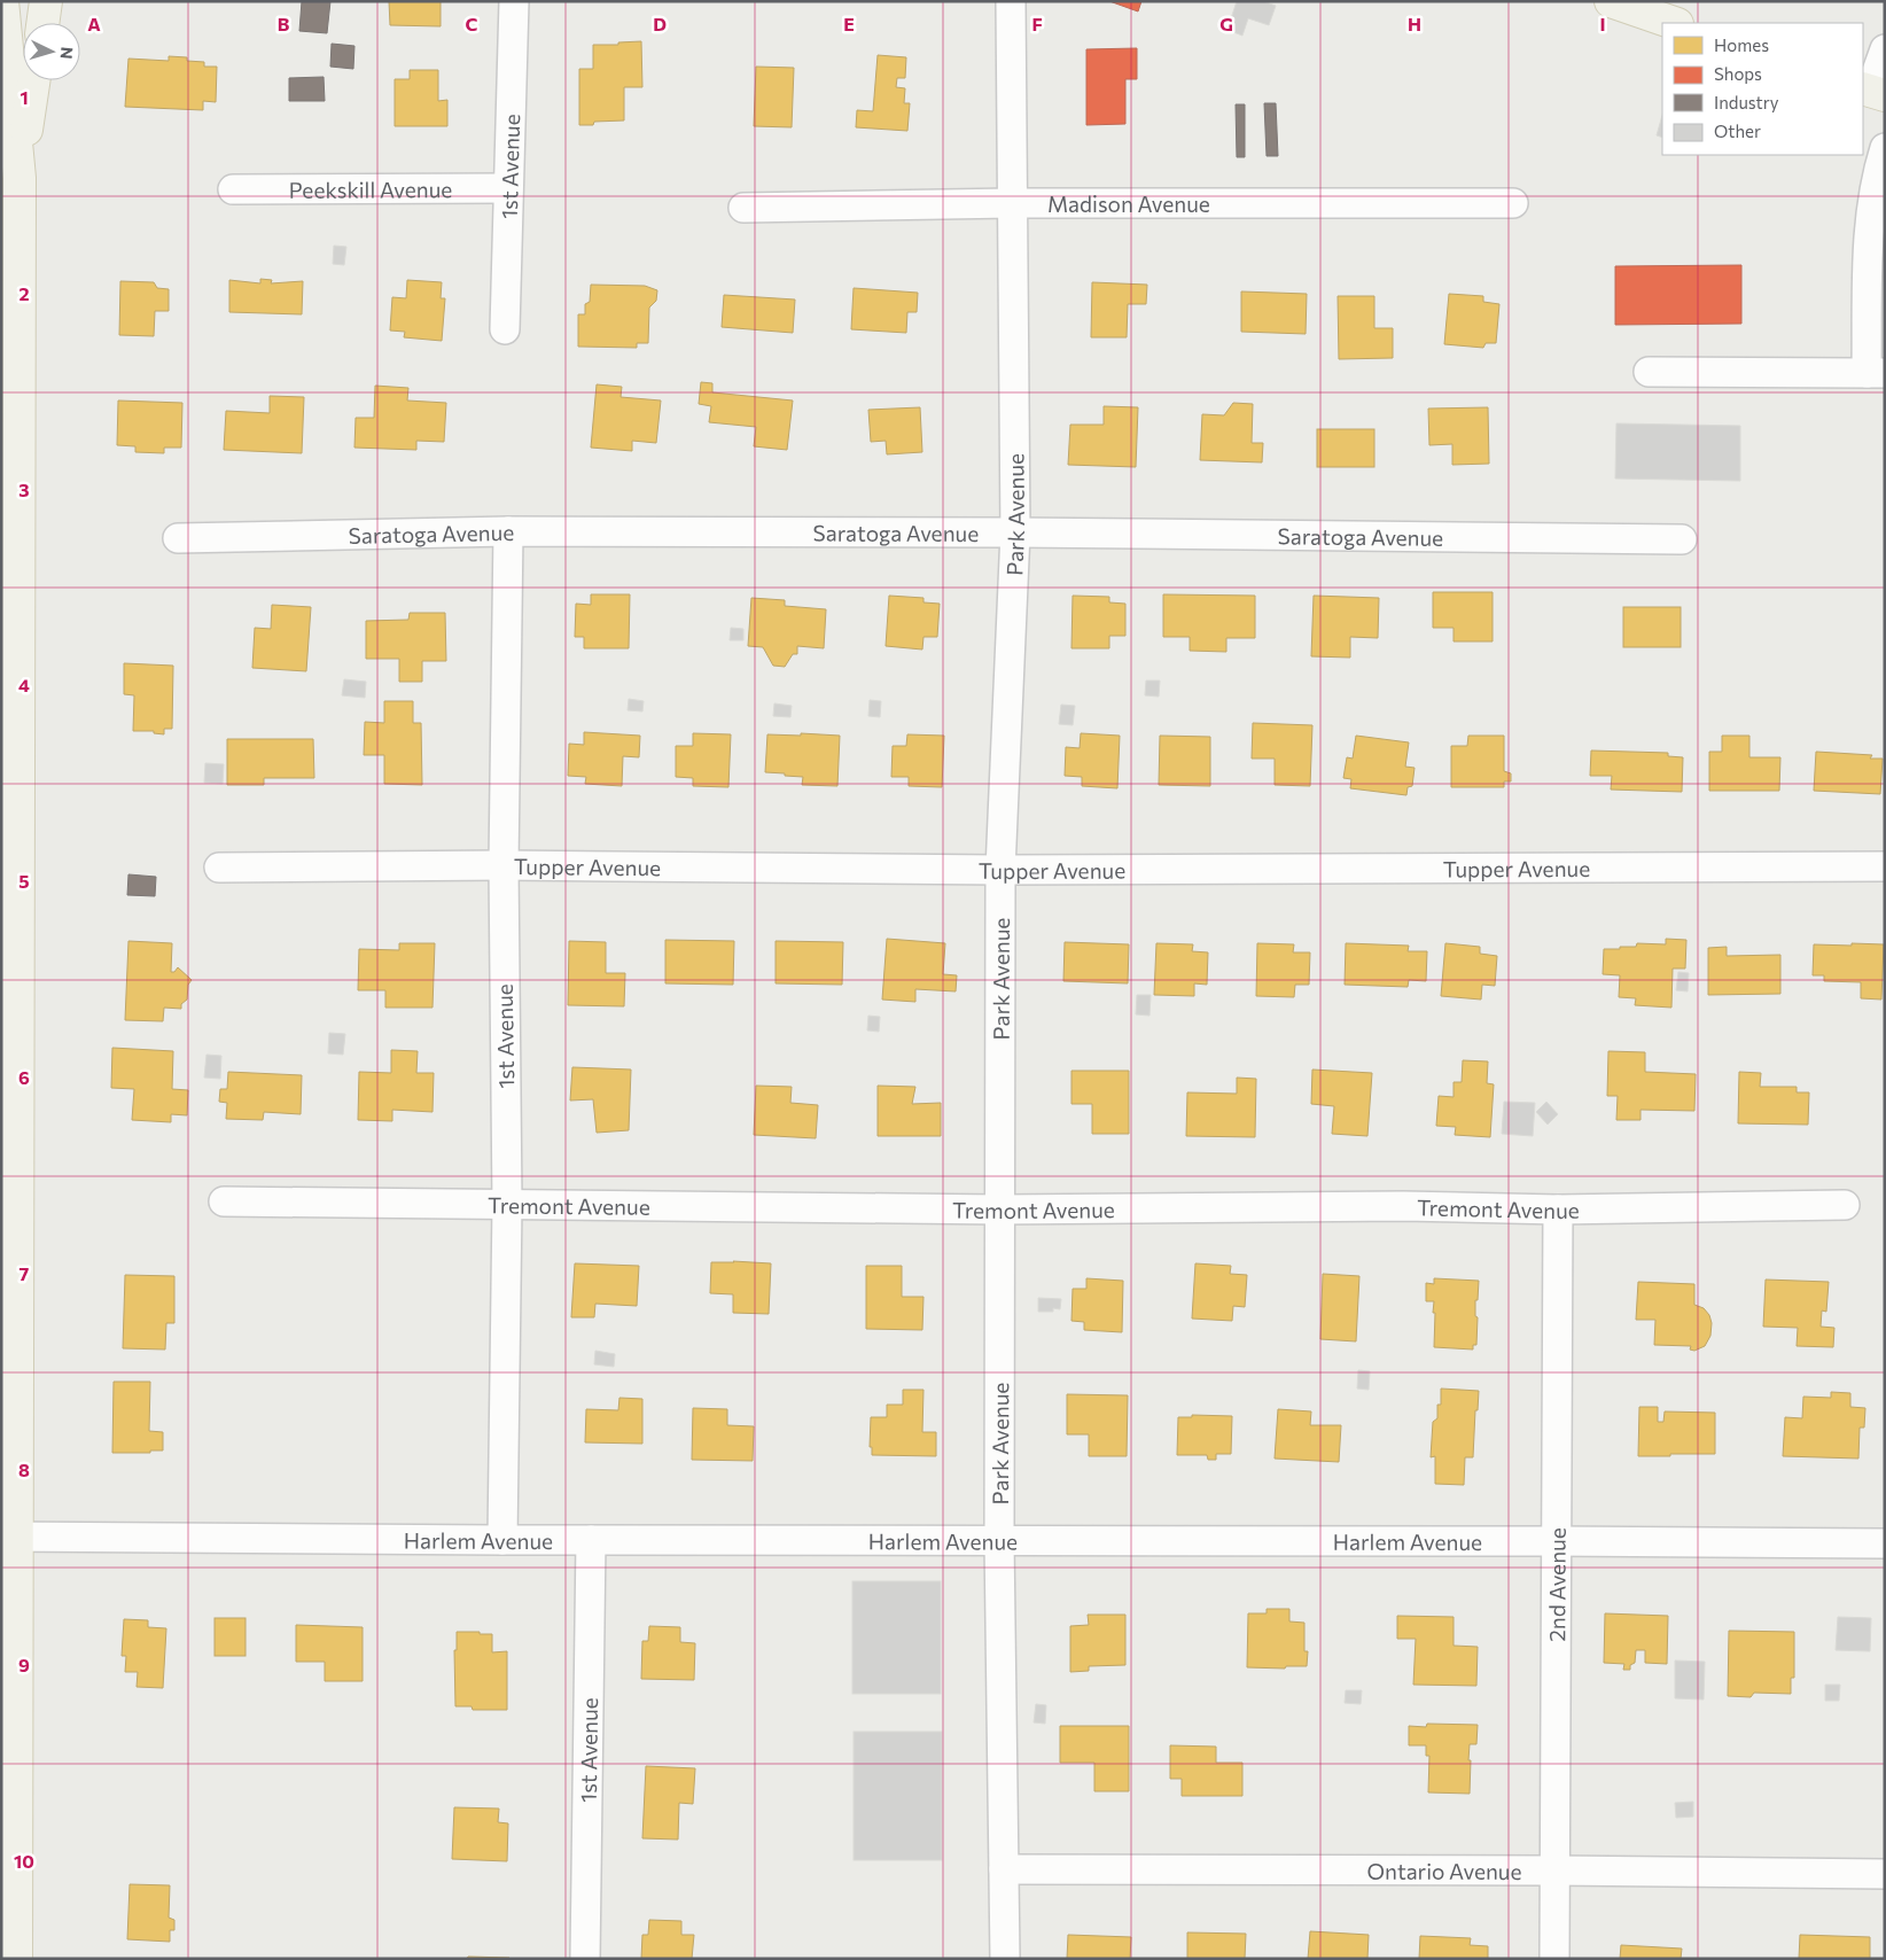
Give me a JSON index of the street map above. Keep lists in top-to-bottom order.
{
  "streets": {
    "street": [
      "1st Avenue",
      "Peekskill Avenue",
      "Madison Avenue",
      "Park Avenue",
      "Saratoga Avenue",
      "Tupper Avenue",
      "Tremont Avenue",
      "Harlem Avenue",
      "2nd Avenue",
      "Ontario Avenue"
    ]
  },
  "crossings": [
    ["1st Avenue", "Peekskill Avenue"],
    ["1st Avenue", "Saratoga Avenue"],
    ["1st Avenue", "Tupper Avenue"],
    ["1st Avenue", "Tremont Avenue"],
    ["1st Avenue", "Harlem Avenue"],
    ["Madison Avenue", "Park Avenue"],
    ["Park Avenue", "Saratoga Avenue"],
    ["Park Avenue", "Tupper Avenue"],
    ["Park Avenue", "Tremont Avenue"],
    ["Park Avenue", "Harlem Avenue"],
    ["Park Avenue", "Ontario Avenue"],
    ["Tremont Avenue", "2nd Avenue"],
    ["Harlem Avenue", "2nd Avenue"],
    ["2nd Avenue", "Ontario Avenue"]
  ],
  "legend": [
    "Homes",
    "Shops",
    "Industry",
    "Other"
  ],
  "north": "right",
  "grid": {
    "columns": [
      "A",
      "B",
      "C",
      "D",
      "E",
      "F",
      "G",
      "H",
      "I"
    ],
    "rows": [
      "1",
      "2",
      "3",
      "4",
      "5",
      "6",
      "7",
      "8",
      "9",
      "10"
    ]
  }
}
